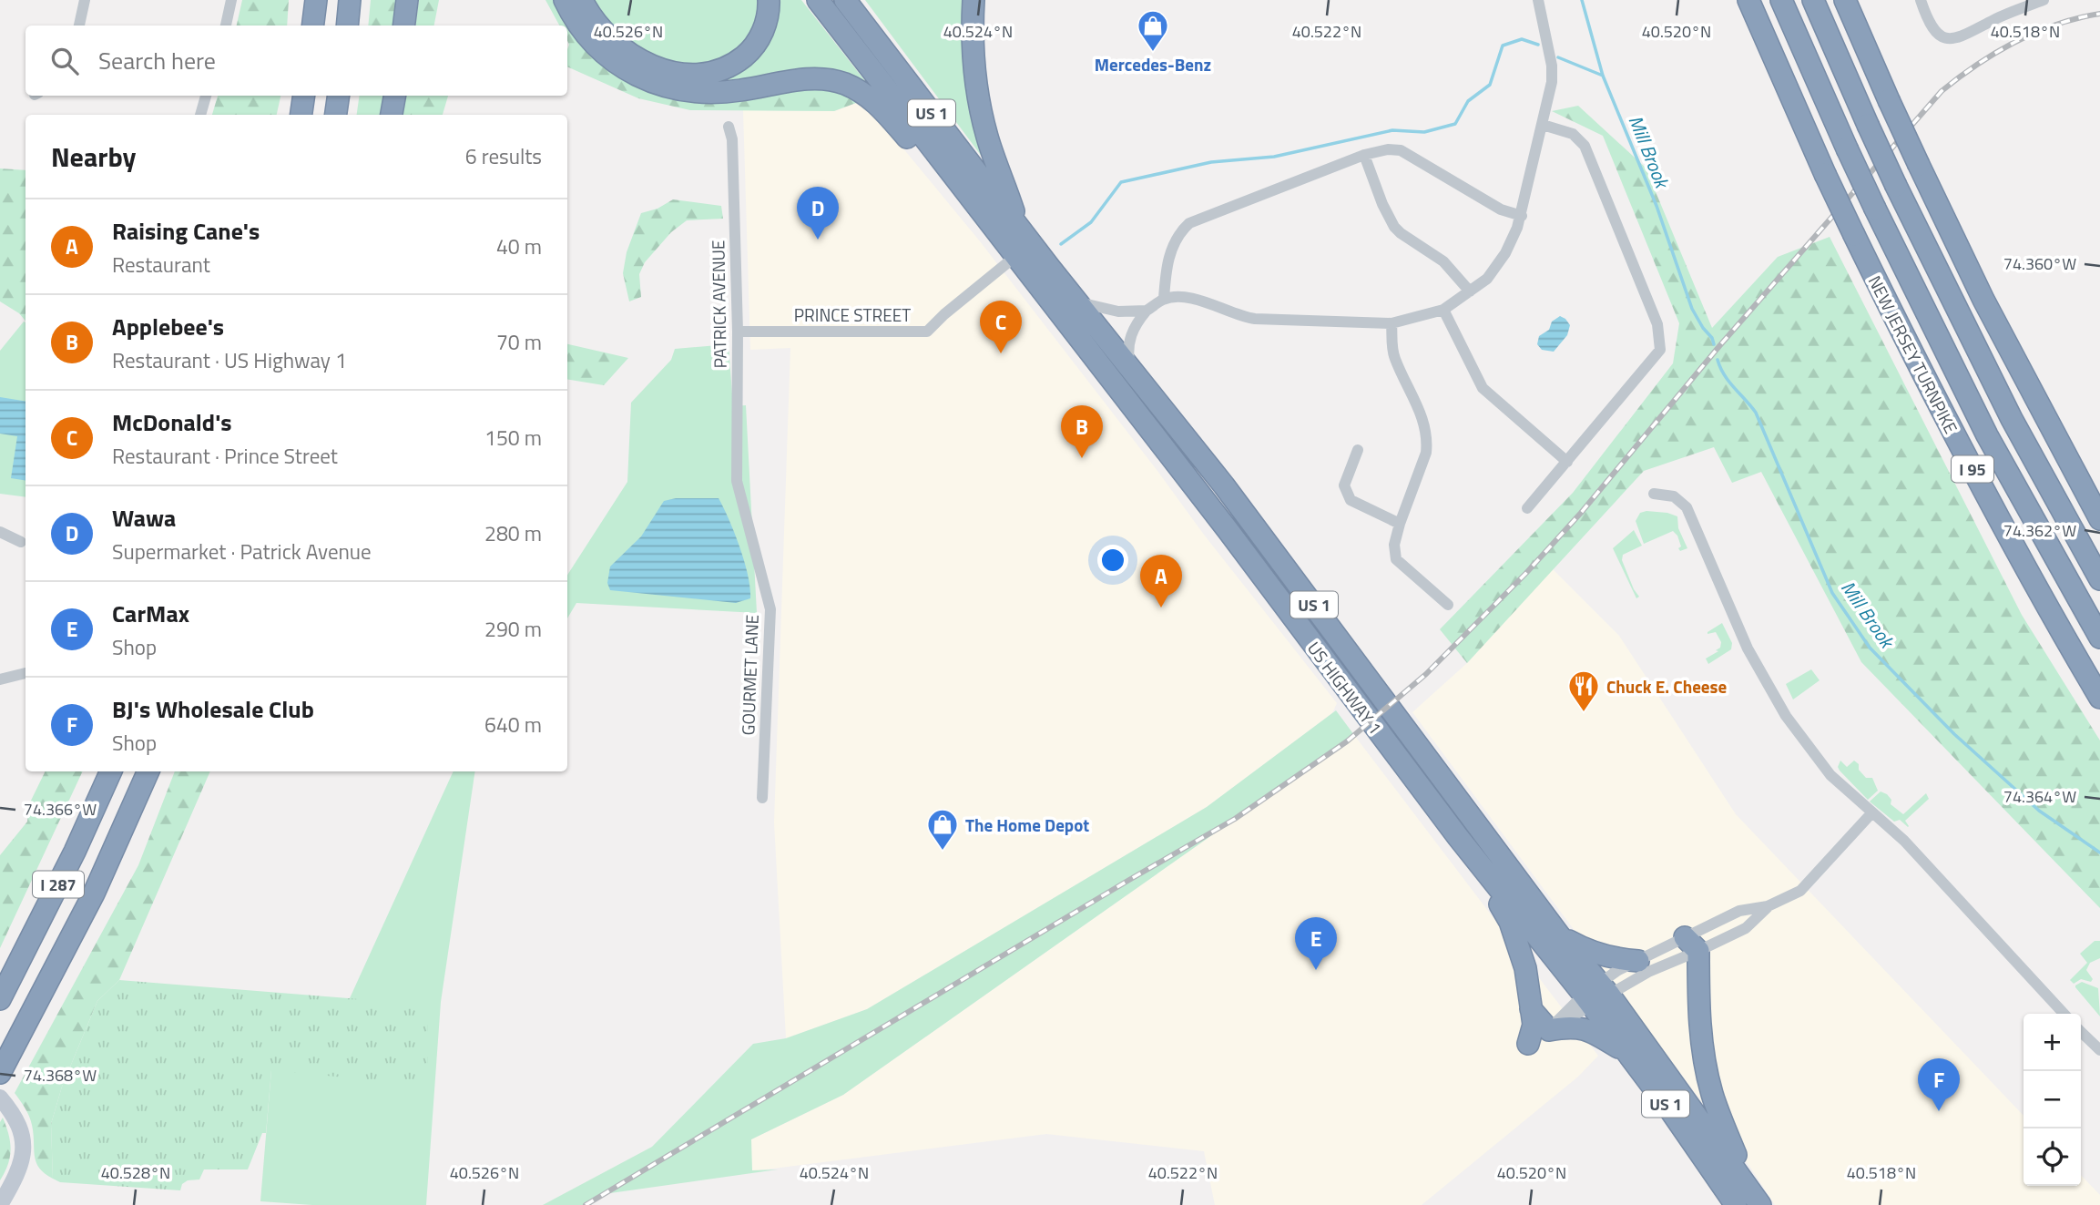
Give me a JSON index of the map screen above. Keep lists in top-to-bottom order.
{
  "streets": {
    "highway": [
      "US 1",
      "NEW JERSEY TURNPIKE",
      "I 95",
      "US HIGHWAY 1",
      "I 287"
    ],
    "street": ["PATRICK AVENUE", "PRINCE STREET", "GOURMET LANE"]
  },
  "crossings": [
    ["US 1", "PRINCE STREET"],
    ["US 1", "US HIGHWAY 1"],
    ["PATRICK AVENUE", "PRINCE STREET"],
    ["PATRICK AVENUE", "GOURMET LANE"],
    ["PRINCE STREET", "US HIGHWAY 1"]
  ],
  "water": ["Mill Brook"],
  "places": {
    "shop": ["Mercedes-Benz", "The Home Depot"],
    "restaurant": ["Chuck E. Cheese"]
  },
  "page": {
    "search": "Search here",
    "heading": ["Nearby", "6 results"],
    "pins": [
      "D",
      "C",
      "B",
      "A",
      "E",
      "F"
    ],
    "list": [
      {
        "mark": "A",
        "name": "Raising Cane's",
        "note": "Restaurant",
        "value": "40 m"
      },
      {
        "mark": "B",
        "name": "Applebee's",
        "note": "Restaurant · US Highway 1",
        "value": "70 m"
      },
      {
        "mark": "C",
        "name": "McDonald's",
        "note": "Restaurant · Prince Street",
        "value": "150 m"
      },
      {
        "mark": "D",
        "name": "Wawa",
        "note": "Supermarket · Patrick Avenue",
        "value": "280 m"
      },
      {
        "mark": "E",
        "name": "CarMax",
        "note": "Shop",
        "value": "290 m"
      },
      {
        "mark": "F",
        "name": "BJ's Wholesale Club",
        "note": "Shop",
        "value": "640 m"
      }
    ],
    "map_buttons": ["+", "−"]
  },
  "coordinates": [
    "40.526°N",
    "40.524°N",
    "40.522°N",
    "40.520°N",
    "40.518°N",
    "74.360°W",
    "74.362°W",
    "74.364°W",
    "74.366°W",
    "74.368°W",
    "40.528°N"
  ]
}
